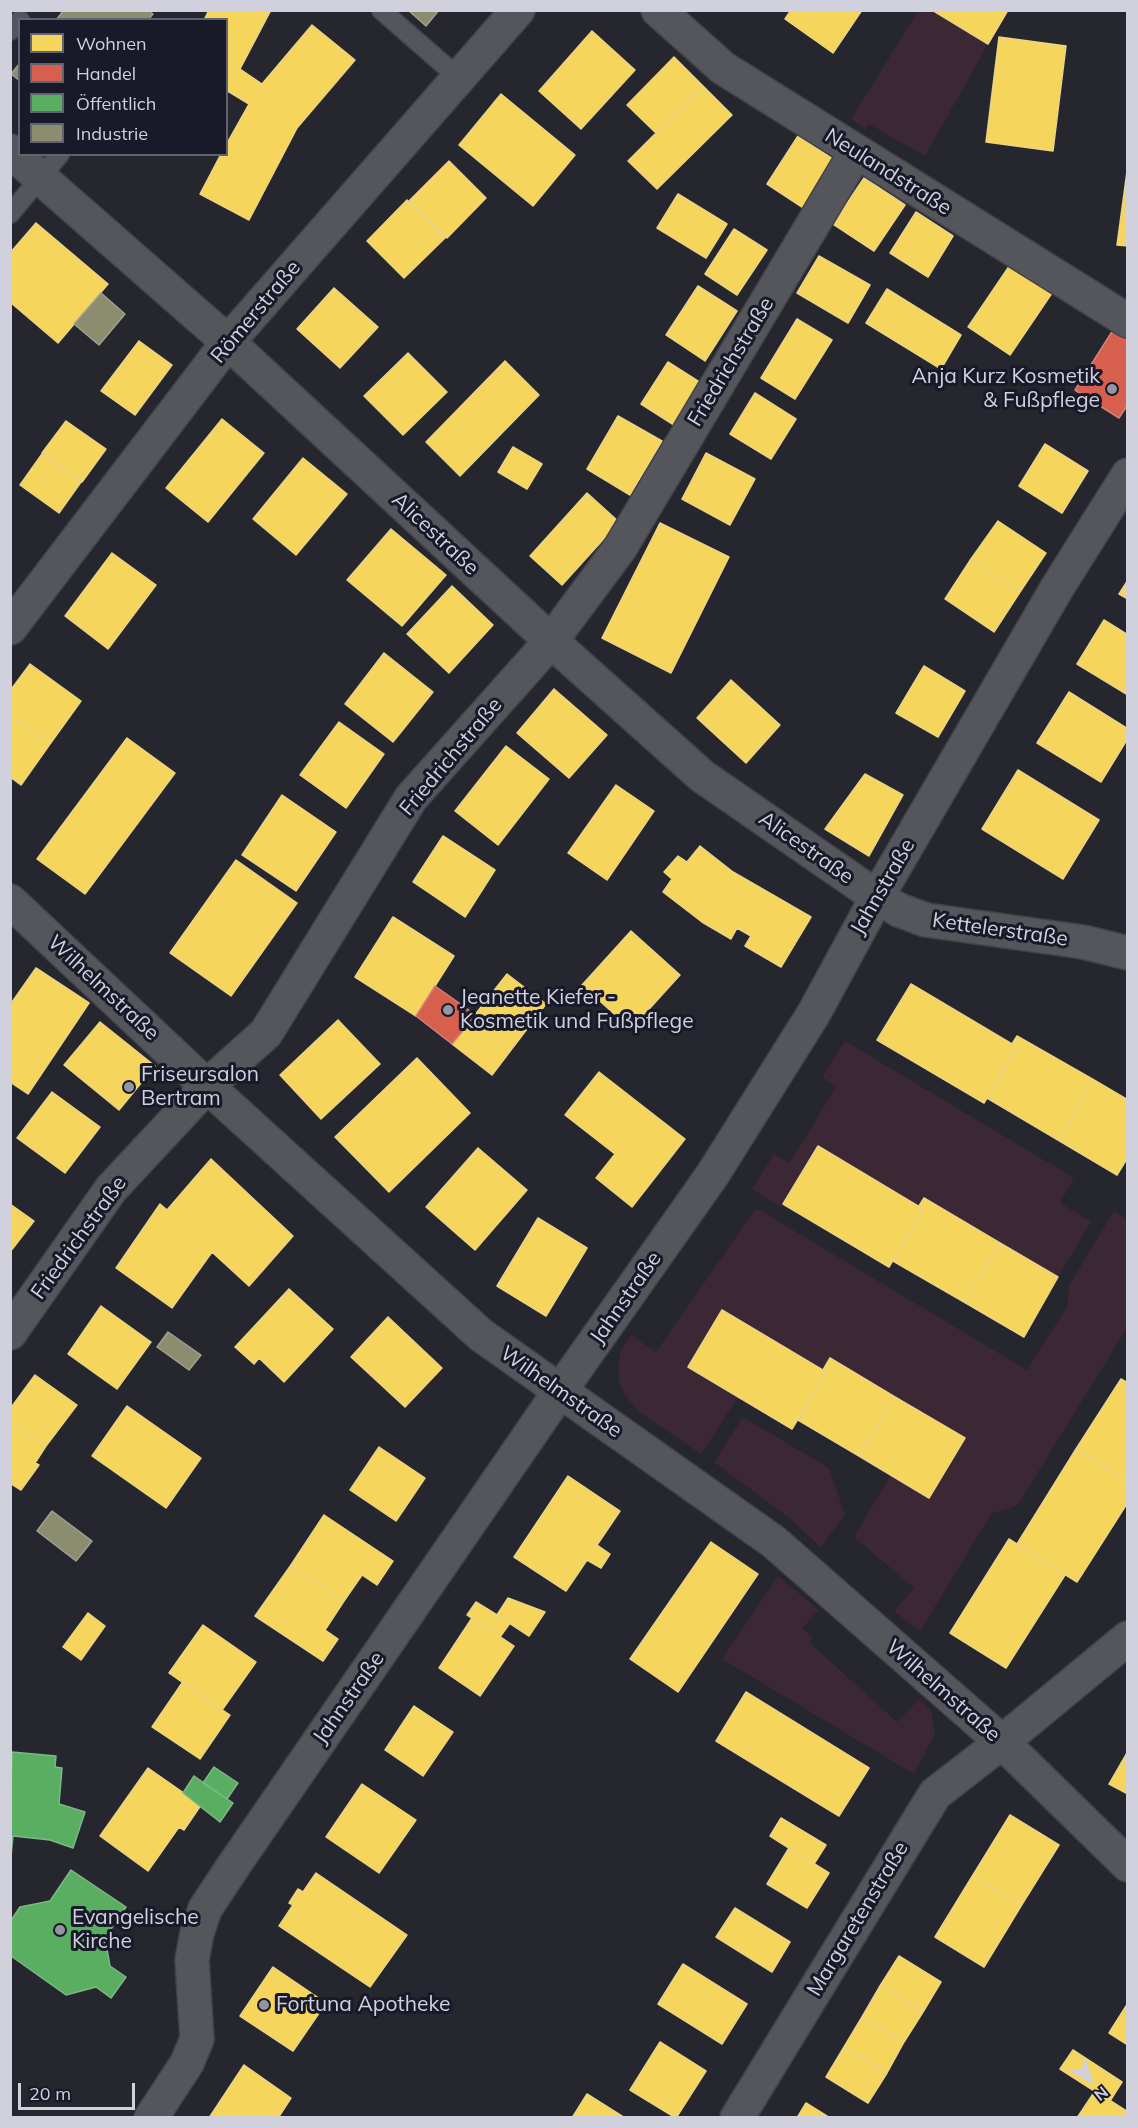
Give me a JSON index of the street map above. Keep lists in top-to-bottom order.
{
  "streets": {
    "street": [
      "Neulandstraße",
      "Römerstraße",
      "Friedrichstraße",
      "Alicestraße",
      "Jahnstraße",
      "Kettelerstraße",
      "Wilhelmstraße",
      "Margaretenstraße"
    ]
  },
  "crossings": [
    ["Neulandstraße", "Friedrichstraße"],
    ["Römerstraße", "Alicestraße"],
    ["Friedrichstraße", "Alicestraße"],
    ["Friedrichstraße", "Wilhelmstraße"],
    ["Alicestraße", "Jahnstraße"],
    ["Alicestraße", "Kettelerstraße"],
    ["Jahnstraße", "Kettelerstraße"],
    ["Jahnstraße", "Wilhelmstraße"],
    ["Wilhelmstraße", "Margaretenstraße"]
  ],
  "places": [
    "Anja Kurz Kosmetik & Fußpflege",
    "Jeanette Kiefer - Kosmetik und Fußpflege",
    "Friseursalon Bertram",
    "Evangelische Kirche",
    "Fortuna Apotheke"
  ],
  "legend": [
    "Wohnen",
    "Handel",
    "Öffentlich",
    "Industrie"
  ],
  "scale_bar": "20 m",
  "north": "bottom right"
}
